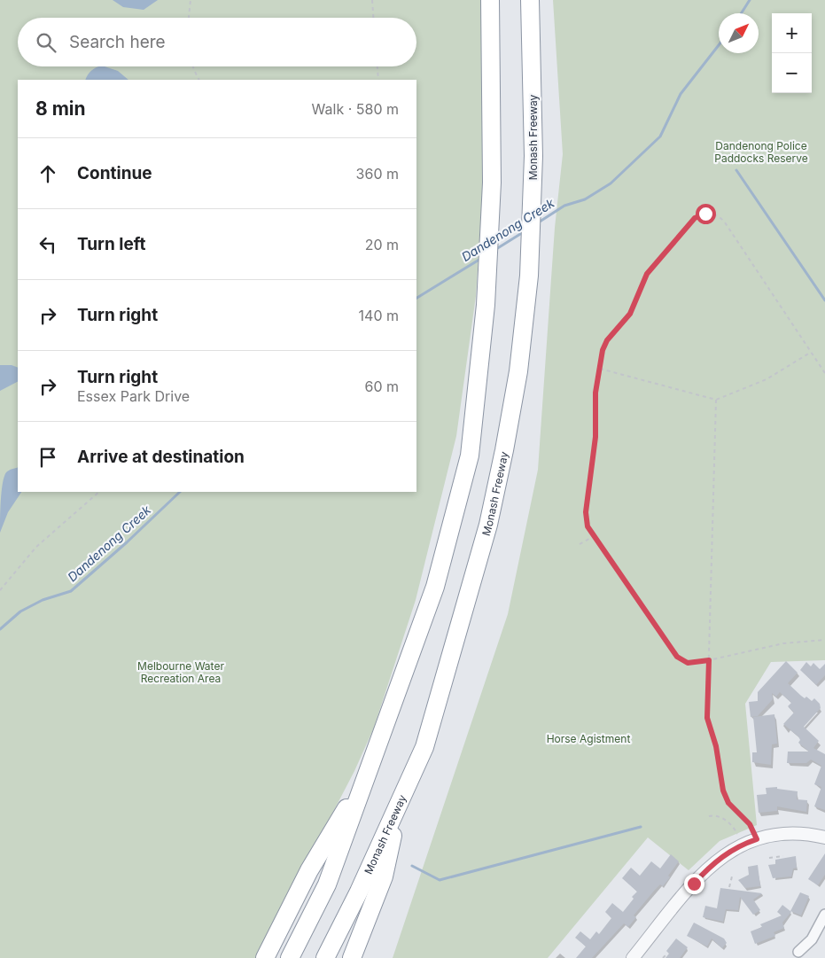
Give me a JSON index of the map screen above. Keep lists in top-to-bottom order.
{
  "streets": {
    "highway": ["Monash Freeway"]
  },
  "water": ["Dandenong Creek"],
  "parks": ["Dandenong Police Paddocks Reserve", "Melbourne Water Recreation Area", "Horse Agistment"],
  "north": "top right",
  "page": {
    "map_buttons": ["+", "−"],
    "search": "Search here",
    "heading": ["8 min", "Walk · 580 m"],
    "list": [
      ["Continue", "360 m"],
      ["Turn left", "20 m"],
      ["Turn right", "140 m"],
      ["Turn right", "Essex Park Drive", "60 m"],
      "Arrive at destination"
    ]
  }
}
